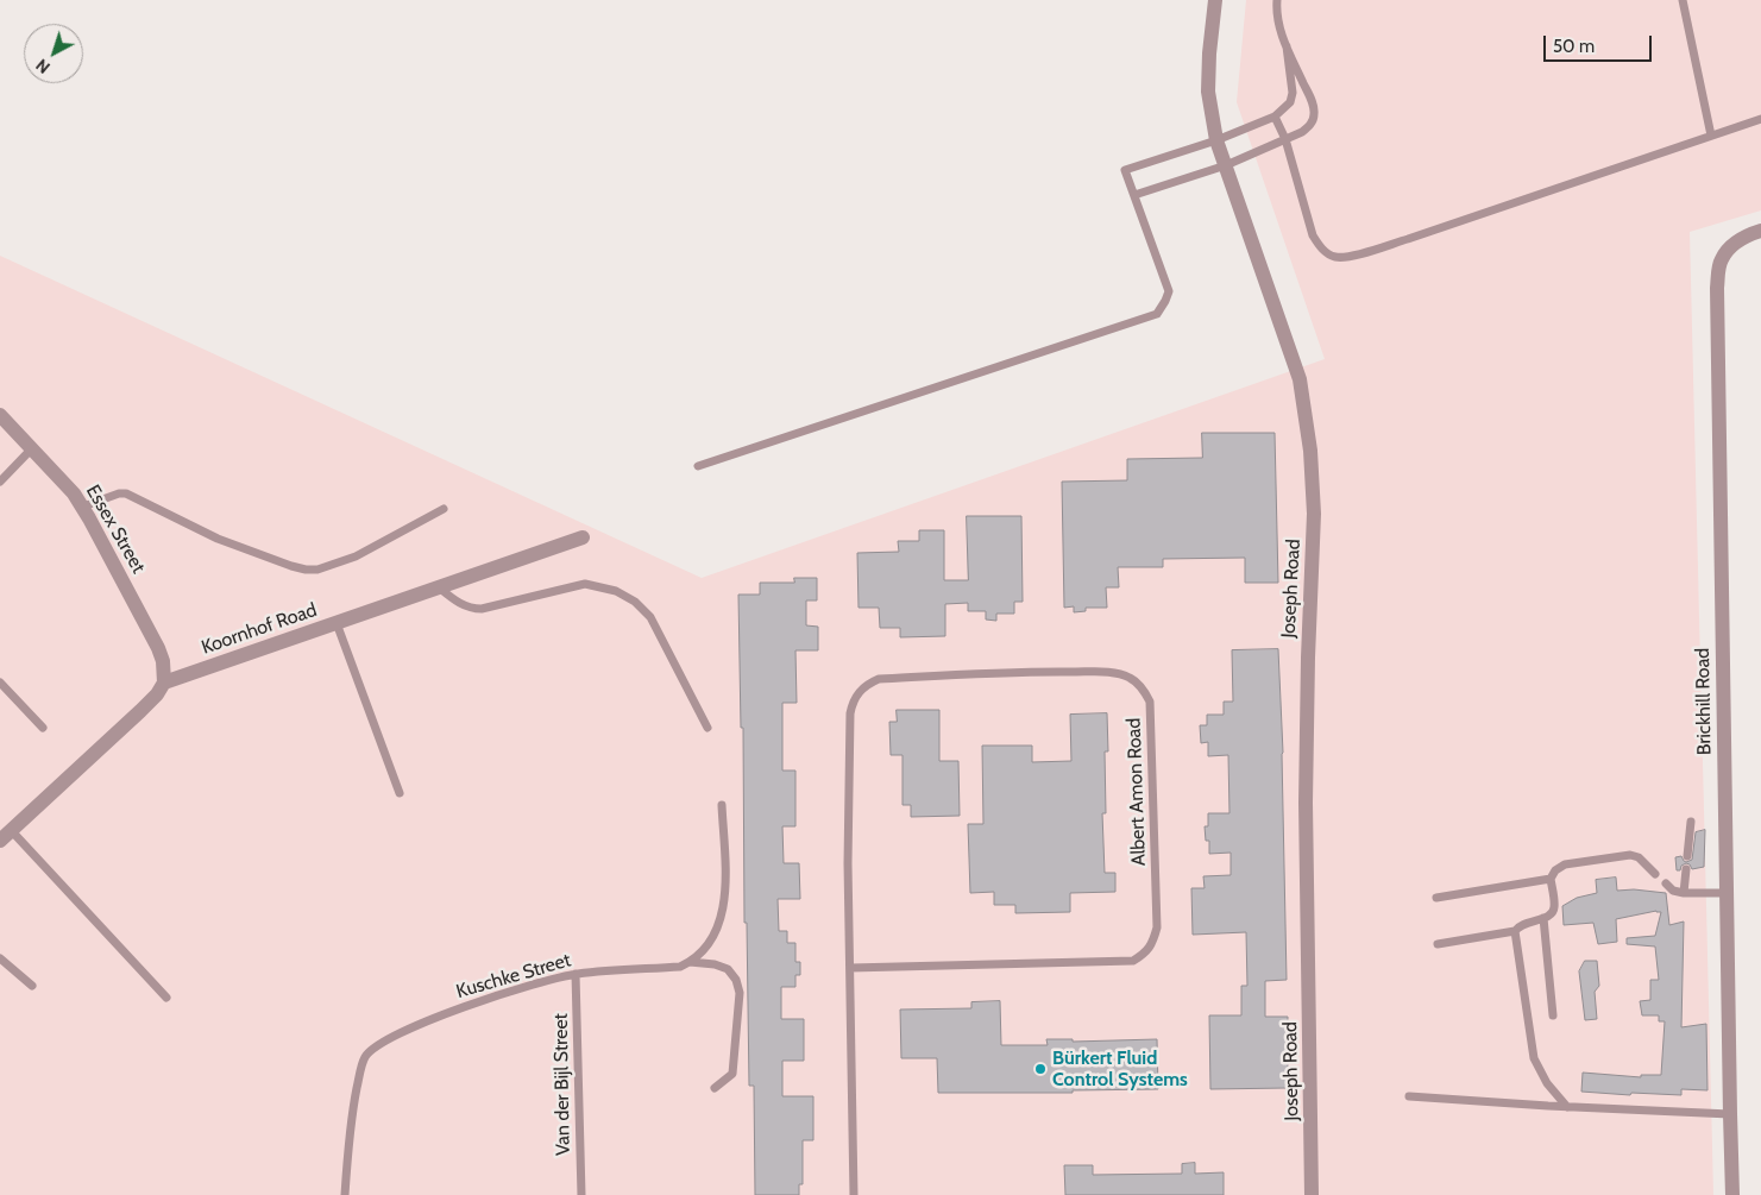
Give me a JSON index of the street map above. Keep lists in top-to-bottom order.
{
  "streets": {
    "street": [
      "Essex Street",
      "Joseph Road",
      "Koornhof Road",
      "Brickhill Road"
    ],
    "lane": ["Albert Amon Road", "Kuschke Street", "Van der Bijl Street"]
  },
  "crossings": [
    ["Essex Street", "Koornhof Road"],
    ["Kuschke Street", "Van der Bijl Street"]
  ],
  "places": ["Bürkert Fluid Control Systems"],
  "scale_bar": "50 m",
  "north": "bottom left"
}
